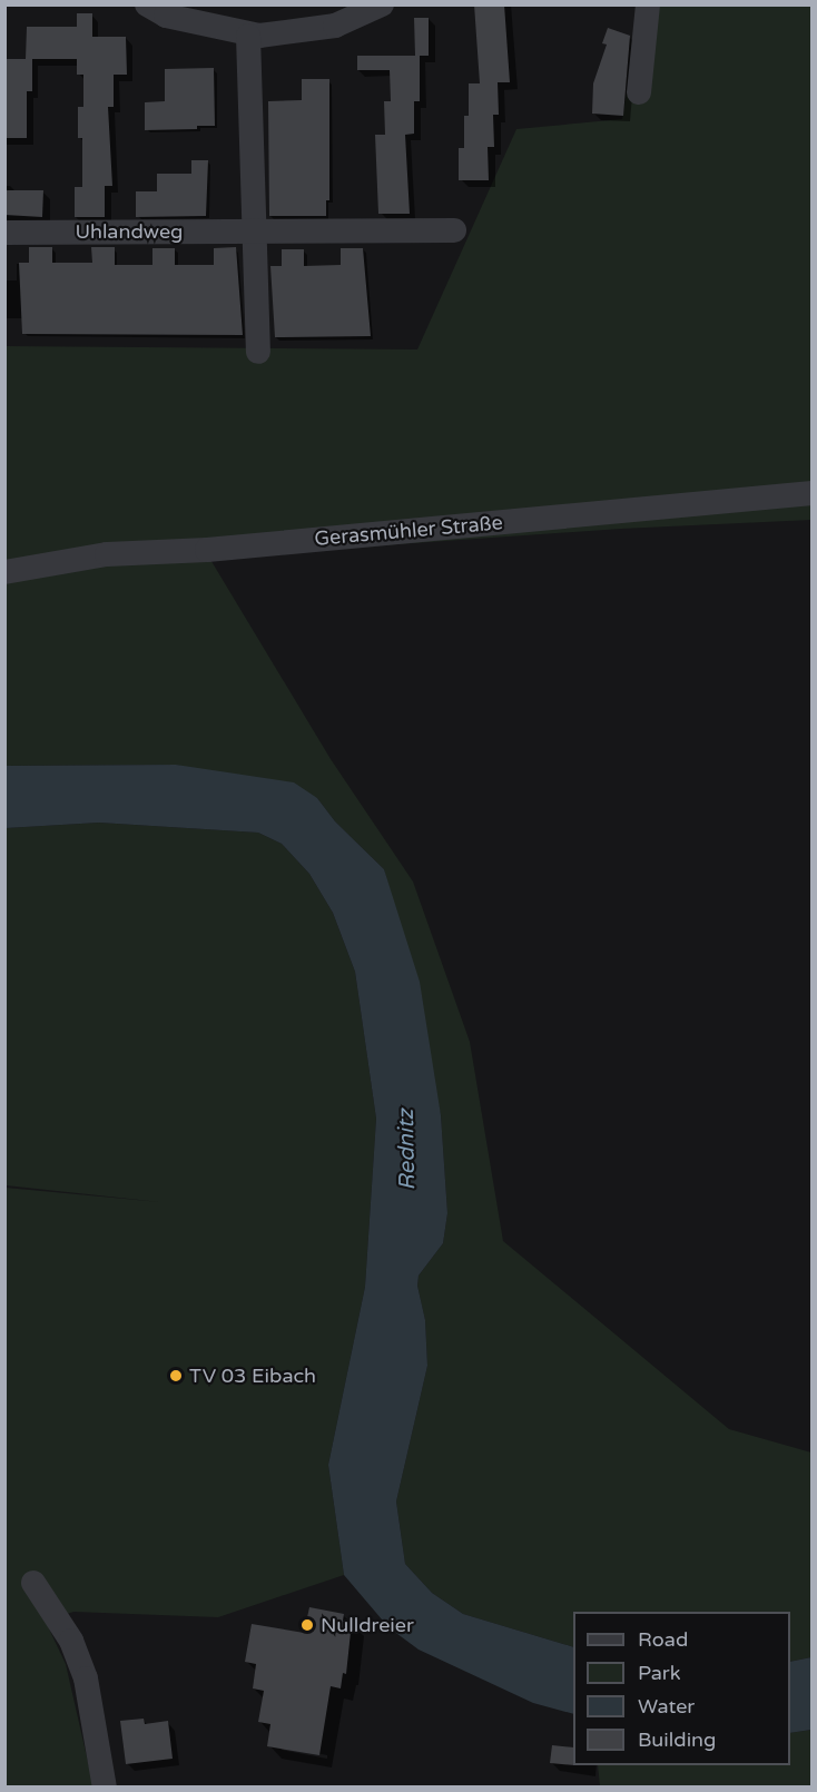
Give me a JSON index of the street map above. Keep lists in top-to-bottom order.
{
  "streets": {
    "street": ["Uhlandweg", "Gerasmühler Straße"]
  },
  "water": ["Rednitz"],
  "places": ["TV 03 Eibach", "Nulldreier"],
  "legend": [
    "Road",
    "Park",
    "Water",
    "Building"
  ]
}
